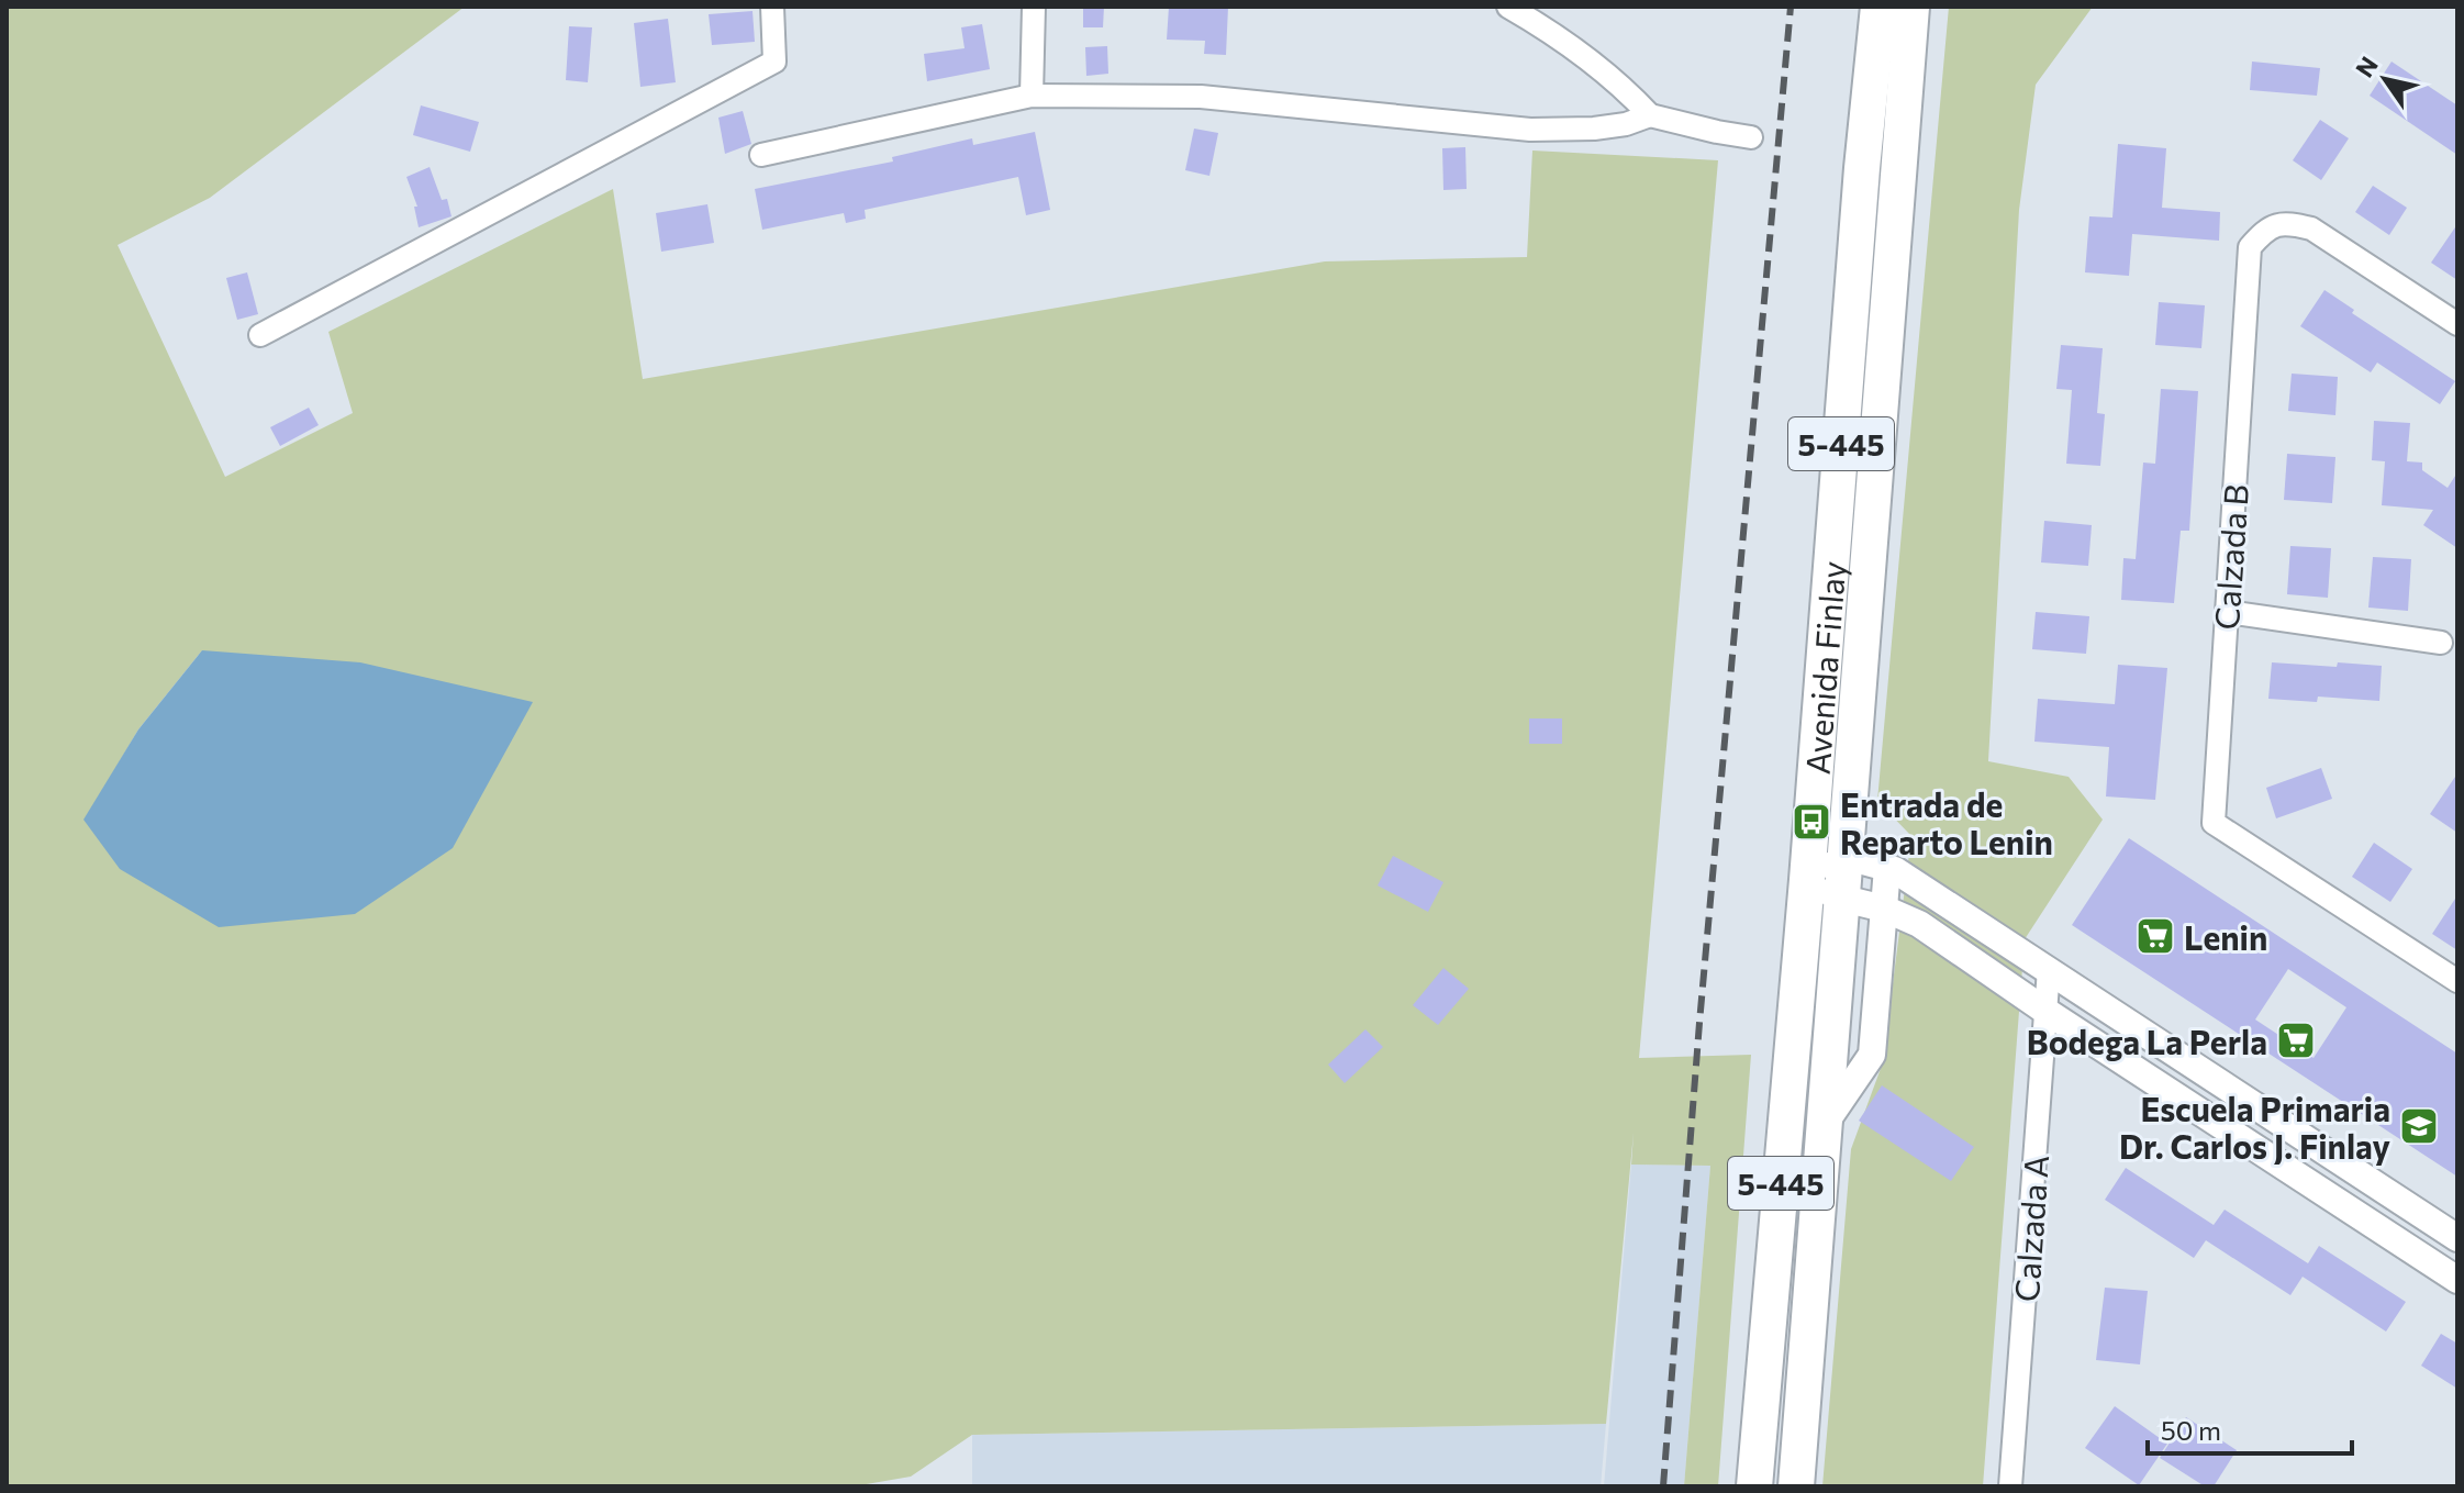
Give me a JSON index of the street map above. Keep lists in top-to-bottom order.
{
  "streets": {
    "highway": ["5-445", "Avenida Finlay"],
    "street": ["Calzada B", "Calzada A"]
  },
  "places": {
    "bus stop": ["Entrada de Reparto Lenin"],
    "supermarket": ["Lenin", "Bodega La Perla"],
    "school or university": ["Escuela Primaria Dr. Carlos J. Finlay"]
  },
  "scale_bar": "50 m",
  "north": "top left"
}
